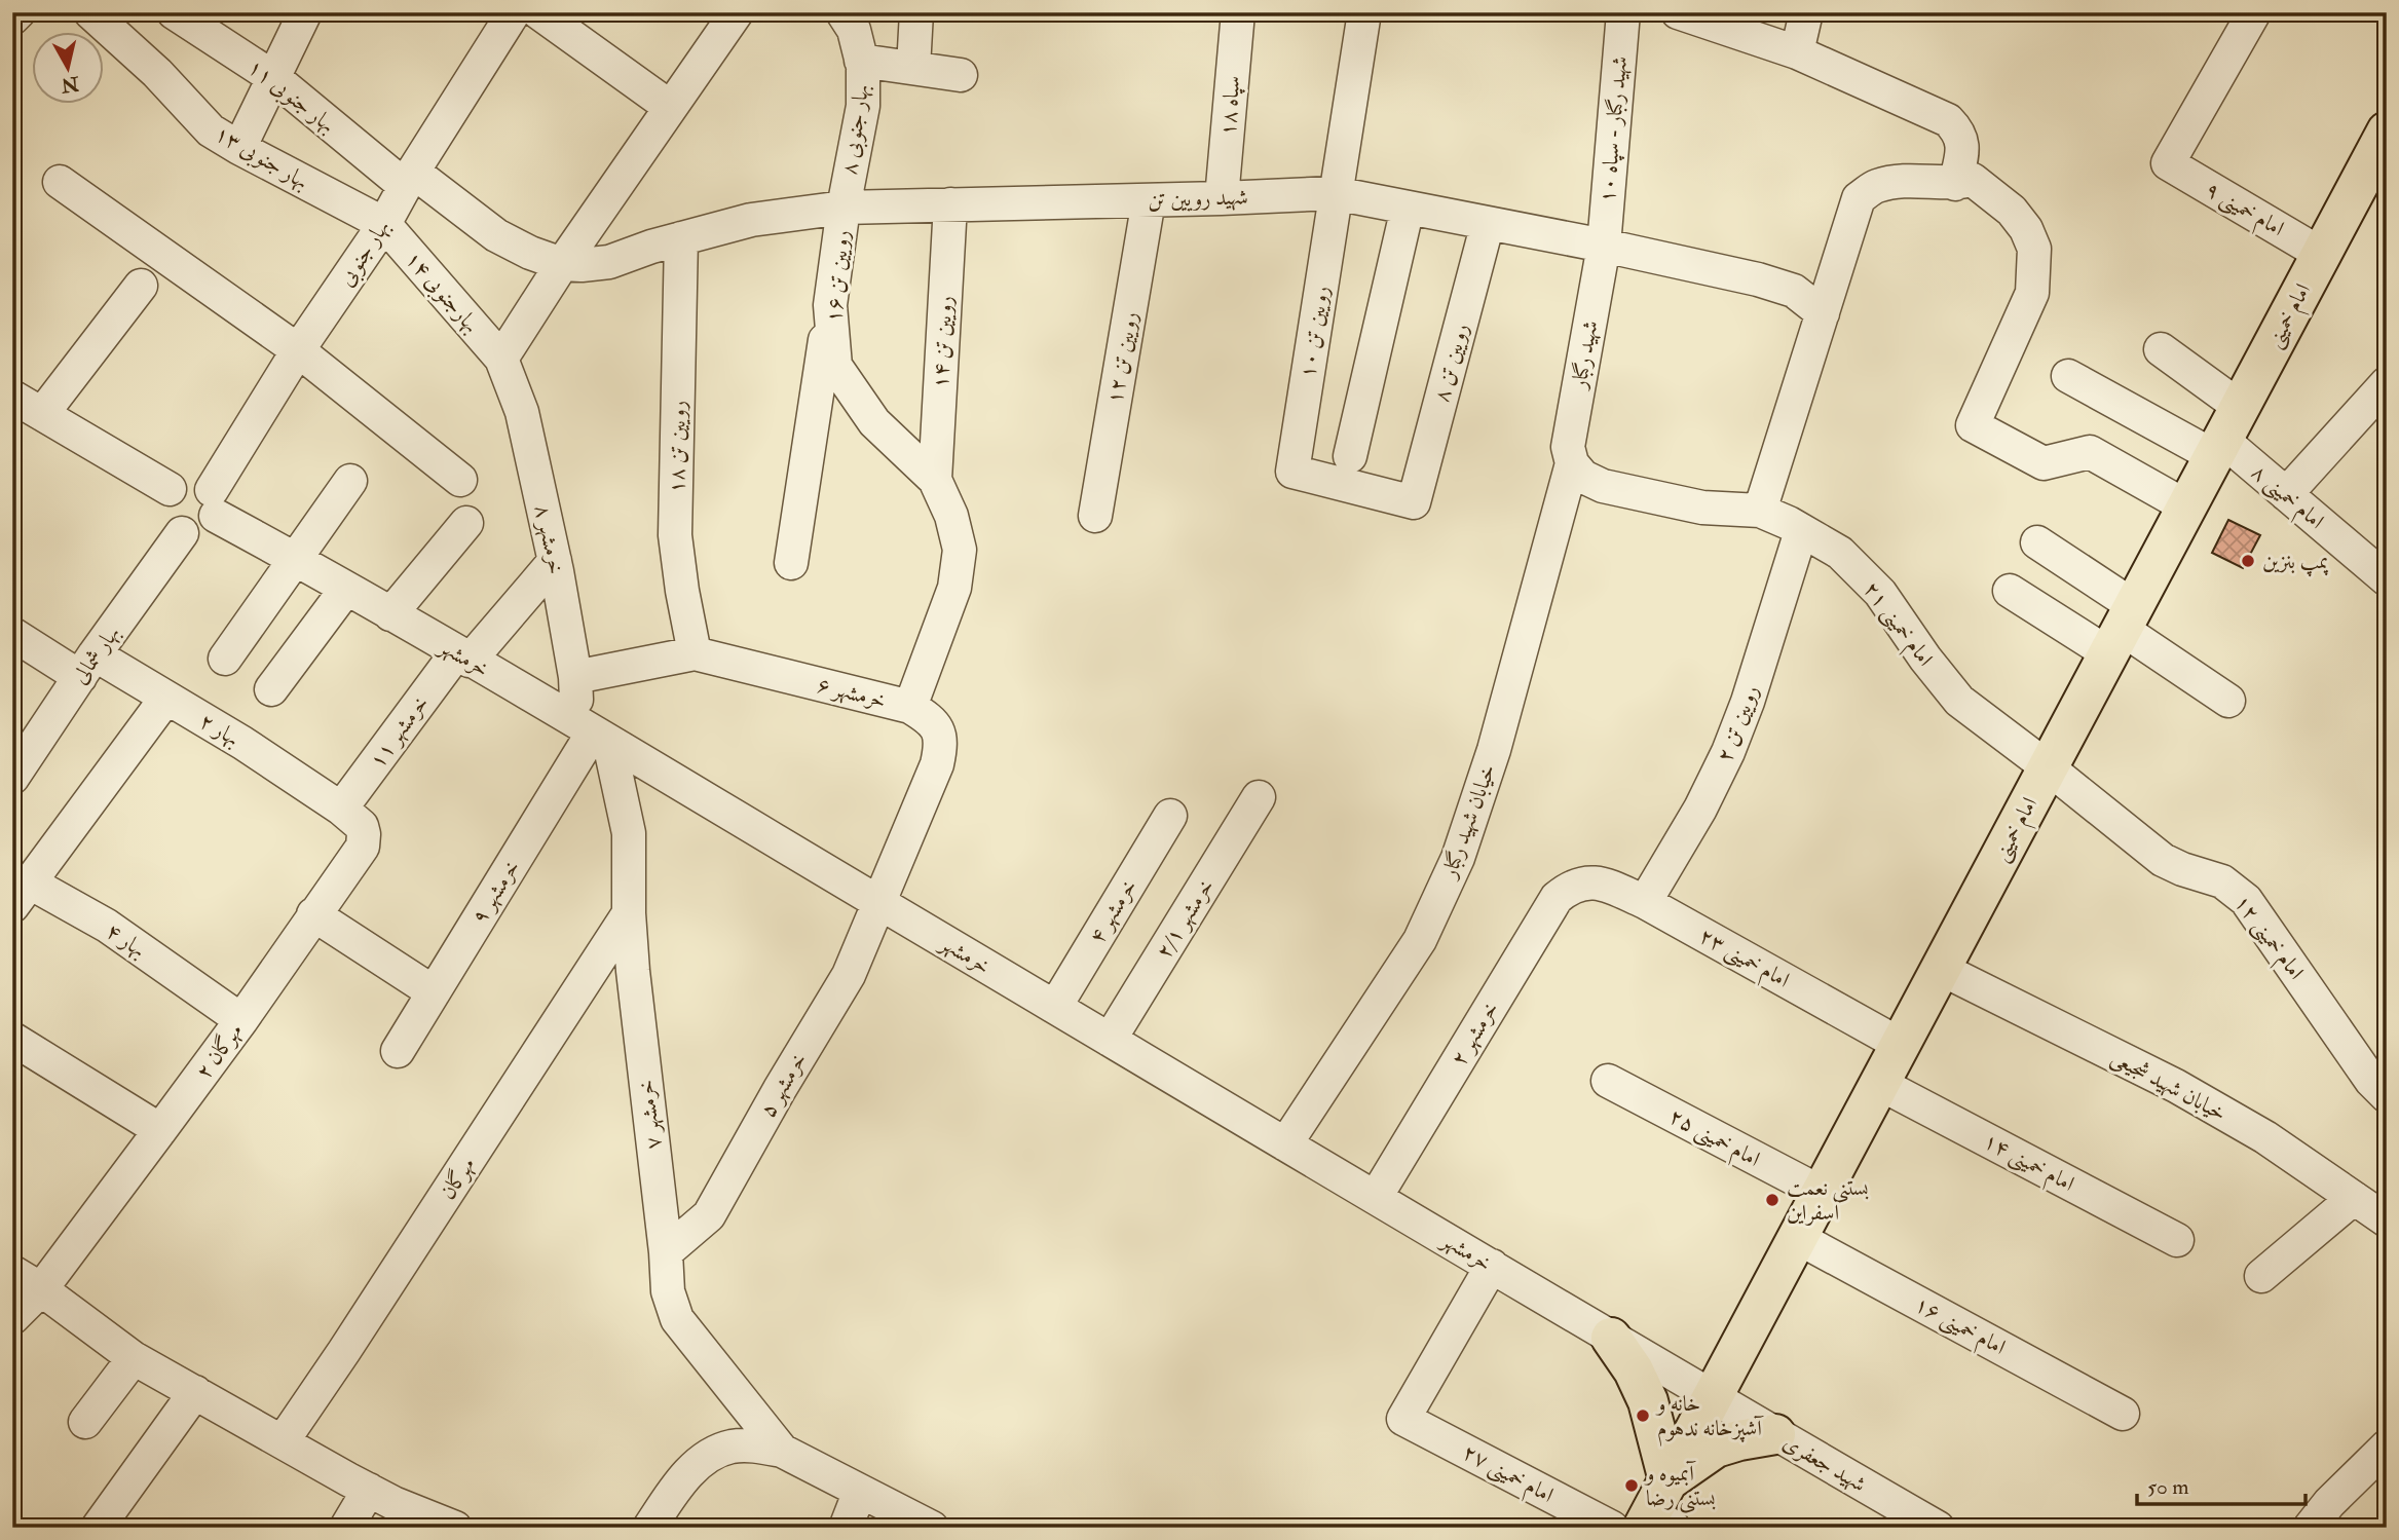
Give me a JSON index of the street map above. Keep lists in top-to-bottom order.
{
  "streets": {
    "main road": ["امام خمینی"],
    "street": [
      "بهار جنوبی ۱۱",
      "سپاه ۱۸",
      "بهار جنوبی ۸",
      "شهید رگبار - سپاه ۱۰",
      "بهار جنوبی ۱۳",
      "شهید رویین تن",
      "امام خمینی ۹",
      "بهار جنوبی",
      "رویین تن ۱۶",
      "بهارجنوبی ۱۴",
      "رویین تن ۱۰",
      "رویین تن ۱۴",
      "شهید رگبار",
      "رویین تن ۱۲",
      "رویین تن ۸",
      "رویین تن ۱۸",
      "امام خمینی ۸",
      "خرمشهر ۸",
      "امام خمینی ۲۱",
      "بهار شمالی",
      "خرمشهر",
      "خرمشهر ۶",
      "رویین تن ۲",
      "بهار ۲",
      "خرمشهر ۱۱",
      "خیابان شهید رگبار",
      "خرمشهر ۹",
      "خرمشهر ۴",
      "خرمشهر ۲/۱",
      "امام خمینی ۱۲",
      "بهار ۴",
      "امام خمینی ۲۳",
      "خرمشهر ۲",
      "مهرگان ۲",
      "خرمشهر ۵",
      "خیابان شهید شجیعی",
      "خرمشهر ۷",
      "امام خمینی ۲۵",
      "امام خمینی ۱۴",
      "مهرگان",
      "امام خمینی ۱۶",
      "شهید جعفری",
      "امام خمینی ۲۷"
    ]
  },
  "crossings": [
    ["بهار جنوبی ۱۱", "شهید رویین تن"],
    ["بهار جنوبی ۱۱", "بهار جنوبی"],
    ["سپاه ۱۸", "شهید رویین تن"],
    ["بهار جنوبی ۸", "شهید رویین تن"],
    ["بهار جنوبی ۸", "رویین تن ۱۶"],
    ["شهید رگبار - سپاه ۱۰", "شهید رویین تن"],
    ["شهید رگبار - سپاه ۱۰", "شهید رگبار"],
    ["بهار جنوبی ۱۳", "بهار جنوبی"],
    ["بهار جنوبی ۱۳", "بهارجنوبی ۱۴"],
    ["شهید رویین تن", "رویین تن ۱۶"],
    ["شهید رویین تن", "رویین تن ۱۰"],
    ["شهید رویین تن", "رویین تن ۱۴"],
    ["شهید رویین تن", "شهید رگبار"],
    ["شهید رویین تن", "رویین تن ۱۲"],
    ["شهید رویین تن", "رویین تن ۸"],
    ["شهید رویین تن", "رویین تن ۱۸"],
    ["امام خمینی ۹", "امام خمینی"],
    ["بهار جنوبی", "بهارجنوبی ۱۴"],
    ["بهار جنوبی", "بهار شمالی"],
    ["بهار جنوبی", "خرمشهر"],
    ["رویین تن ۱۶", "رویین تن ۱۴"],
    ["بهارجنوبی ۱۴", "خرمشهر ۸"],
    ["امام خمینی", "امام خمینی ۸"],
    ["امام خمینی", "امام خمینی ۲۱"],
    ["امام خمینی", "خرمشهر"],
    ["امام خمینی", "امام خمینی ۱۲"],
    ["امام خمینی", "امام خمینی ۲۳"],
    ["امام خمینی", "خیابان شهید شجیعی"],
    ["امام خمینی", "امام خمینی ۲۵"],
    ["امام خمینی", "امام خمینی ۱۴"],
    ["امام خمینی", "امام خمینی ۱۶"],
    ["امام خمینی", "شهید جعفری"],
    ["رویین تن ۱۰", "رویین تن ۸"],
    ["شهید رگبار", "امام خمینی ۲۱"],
    ["شهید رگبار", "خیابان شهید رگبار"],
    ["رویین تن ۱۸", "خرمشهر ۶"],
    ["خرمشهر ۸", "خرمشهر"],
    ["خرمشهر ۸", "خرمشهر ۶"],
    ["خرمشهر ۸", "خرمشهر ۱۱"],
    ["خرمشهر ۸", "خرمشهر ۹"],
    ["خرمشهر ۸", "خرمشهر ۷"],
    ["امام خمینی ۲۱", "رویین تن ۲"],
    ["امام خمینی ۲۱", "خیابان شهید رگبار"],
    ["امام خمینی ۲۱", "امام خمینی ۱۲"],
    ["بهار شمالی", "خرمشهر"],
    ["بهار شمالی", "بهار ۲"],
    ["خرمشهر", "خرمشهر ۶"],
    ["خرمشهر", "خرمشهر ۱۱"],
    ["خرمشهر", "خیابان شهید رگبار"],
    ["خرمشهر", "خرمشهر ۹"],
    ["خرمشهر", "خرمشهر ۴"],
    ["خرمشهر", "خرمشهر ۲/۱"],
    ["خرمشهر", "خرمشهر ۲"],
    ["خرمشهر", "خرمشهر ۵"],
    ["خرمشهر", "خرمشهر ۷"],
    ["خرمشهر", "شهید جعفری"],
    ["خرمشهر", "امام خمینی ۲۷"],
    ["خرمشهر ۶", "خرمشهر ۵"],
    ["رویین تن ۲", "امام خمینی ۲۳"],
    ["بهار ۲", "خرمشهر ۱۱"],
    ["بهار ۲", "مهرگان ۲"],
    ["خرمشهر ۱۱", "مهرگان ۲"],
    ["خرمشهر ۹", "خرمشهر ۷"],
    ["بهار ۴", "مهرگان ۲"],
    ["امام خمینی ۲۳", "خرمشهر ۲"],
    ["خرمشهر ۵", "خرمشهر ۷"],
    ["خرمشهر ۷", "مهرگان"]
  ],
  "places": [
    "پمپ بنزین",
    "بستنی نعمت اسفراین",
    "خانه و آشپزخانه ندهوم",
    "آبمیوه و بستنی رضا"
  ],
  "scale_bar": "50 m",
  "north": "bottom"
}
